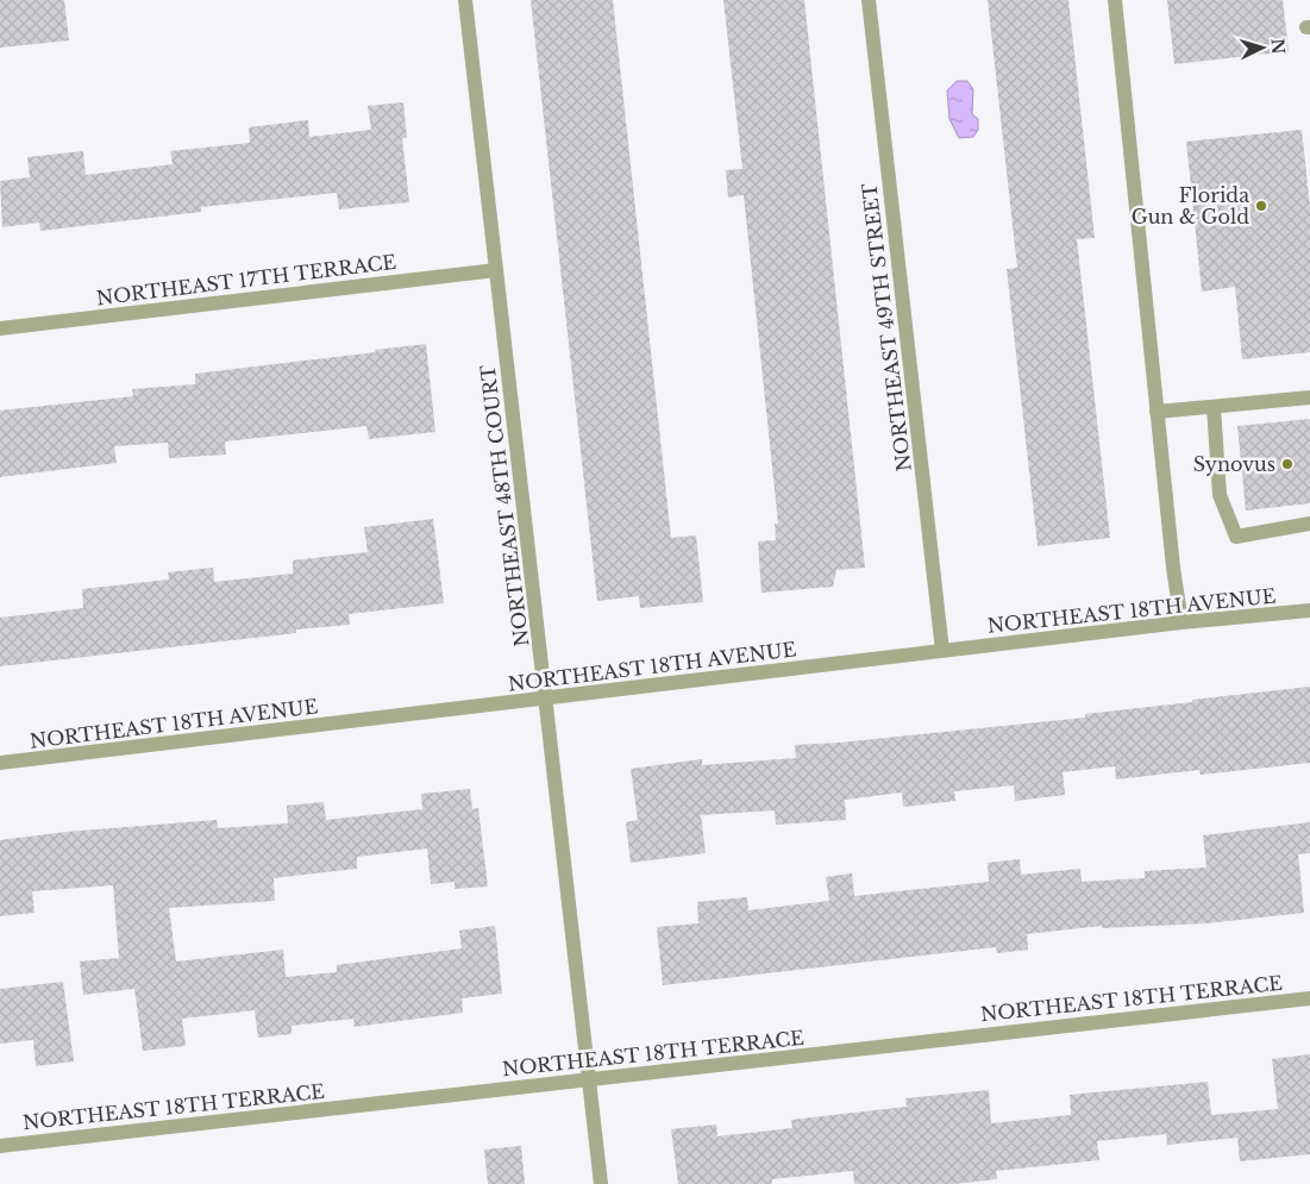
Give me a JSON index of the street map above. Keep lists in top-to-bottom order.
{
  "streets": {
    "street": [
      "NORTHEAST 17TH TERRACE",
      "NORTHEAST 49TH STREET",
      "NORTHEAST 48TH COURT",
      "NORTHEAST 18TH AVENUE",
      "NORTHEAST 18TH TERRACE"
    ]
  },
  "crossings": [
    ["NORTHEAST 17TH TERRACE", "NORTHEAST 48TH COURT"],
    ["NORTHEAST 49TH STREET", "NORTHEAST 18TH AVENUE"],
    ["NORTHEAST 48TH COURT", "NORTHEAST 18TH AVENUE"],
    ["NORTHEAST 48TH COURT", "NORTHEAST 18TH TERRACE"]
  ],
  "places": ["Florida Gun & Gold", "Synovus"],
  "north": "right"
}
